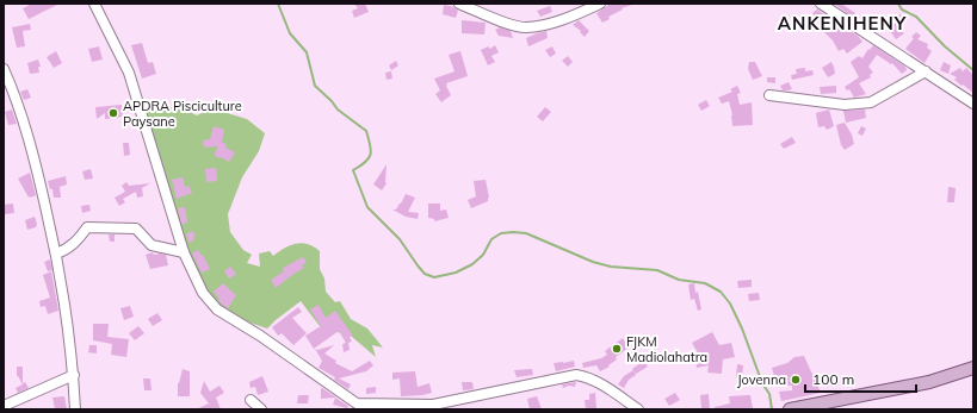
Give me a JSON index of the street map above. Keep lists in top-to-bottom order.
{
  "districts": ["ANKENIHENY"],
  "places": ["APDRA Pisciculture Paysane", "FJKM Madiolahatra", "Jovenna"],
  "scale_bar": "100 m"
}
